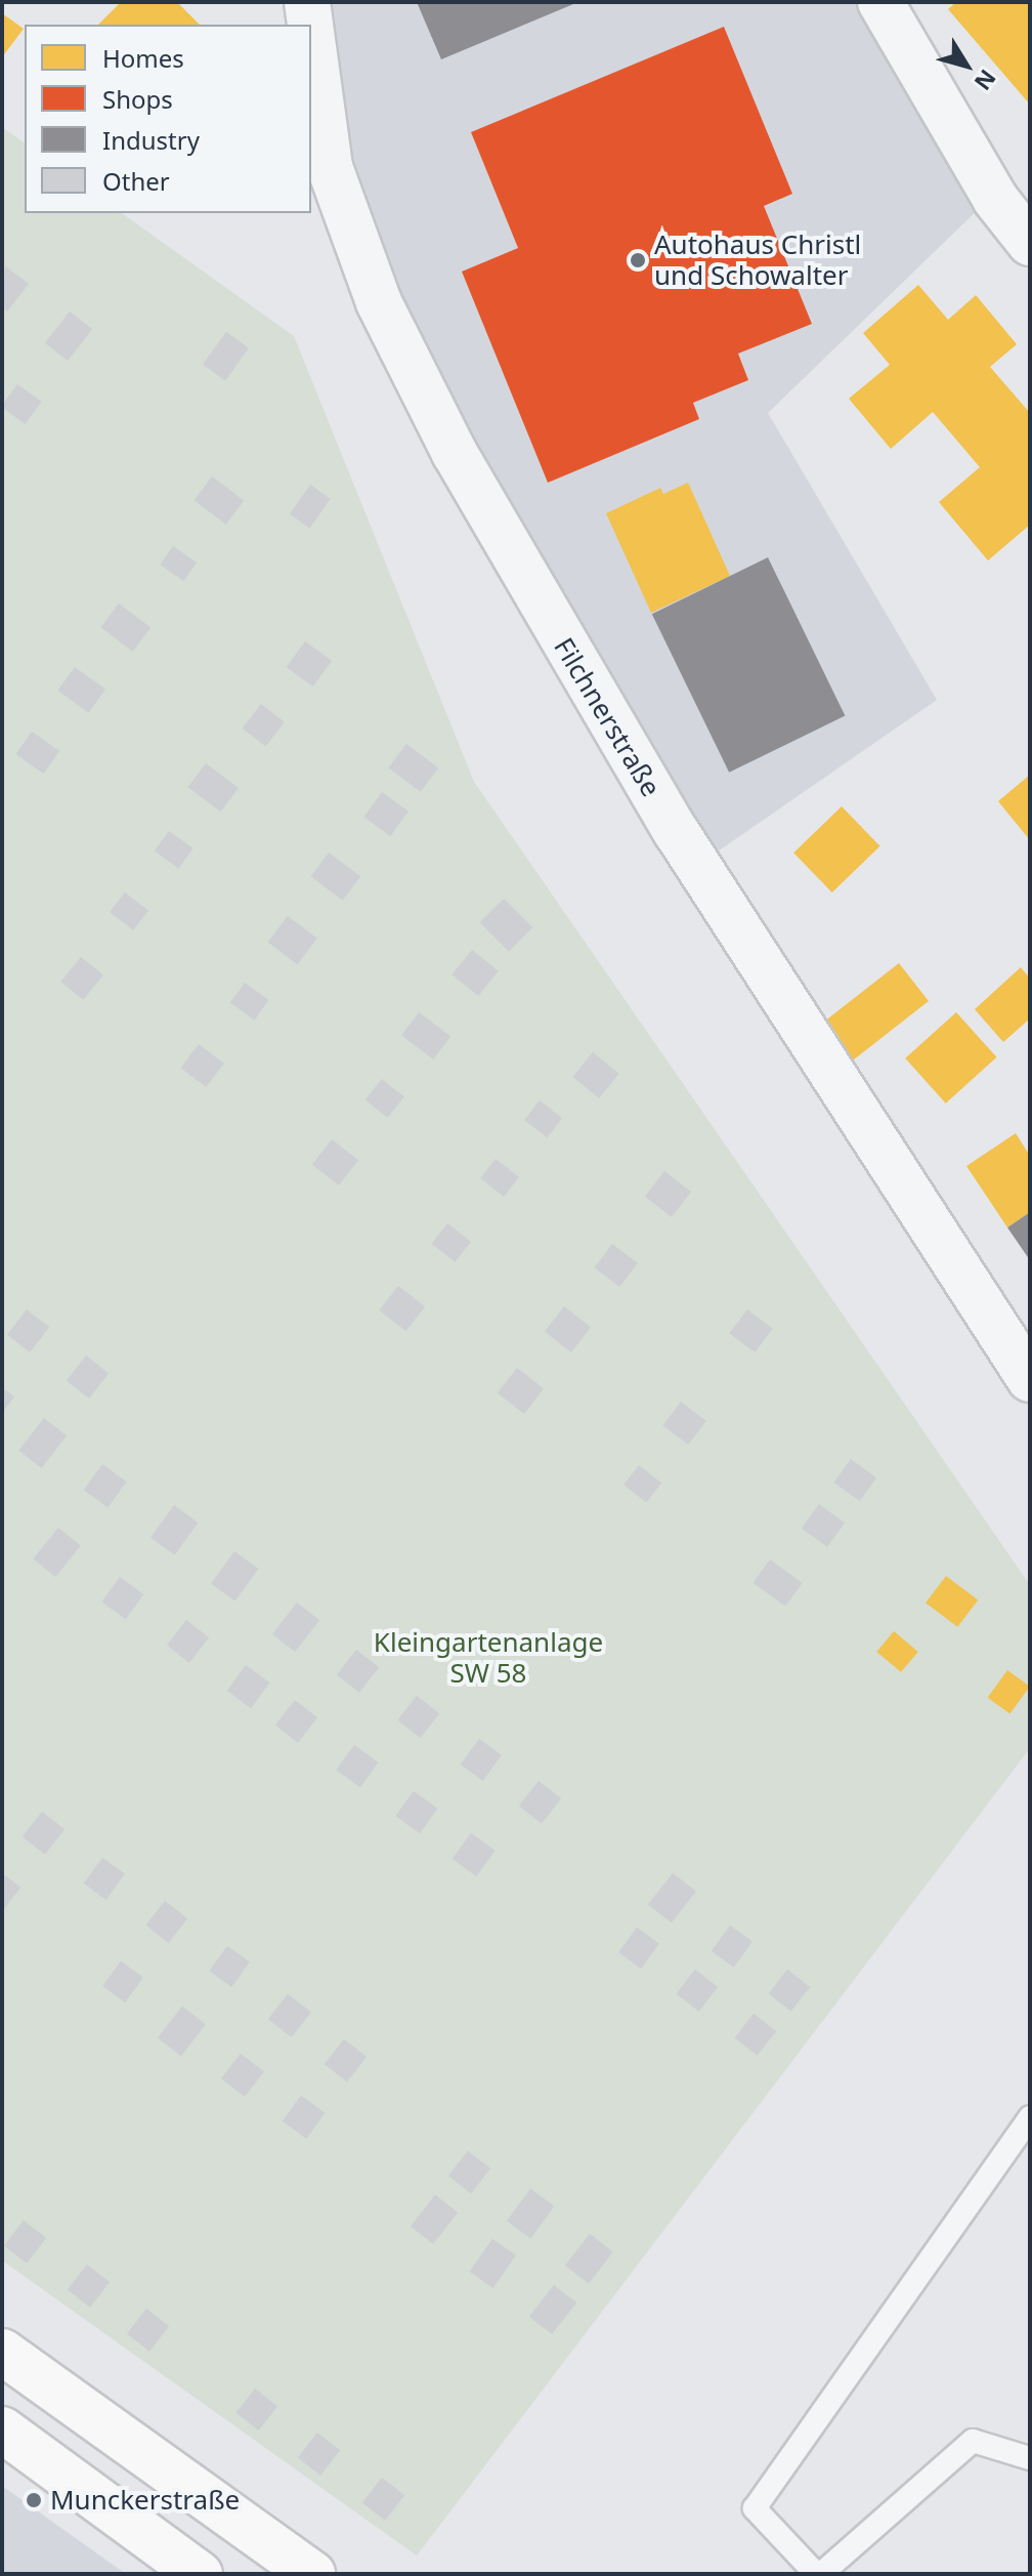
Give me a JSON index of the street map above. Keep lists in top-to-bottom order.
{
  "streets": {
    "street": ["Filchnerstraße"]
  },
  "parks": ["Kleingartenanlage SW 58"],
  "places": ["Autohaus Christl und Schowalter", "Munckerstraße"],
  "legend": [
    "Homes",
    "Shops",
    "Industry",
    "Other"
  ],
  "north": "bottom right"
}
